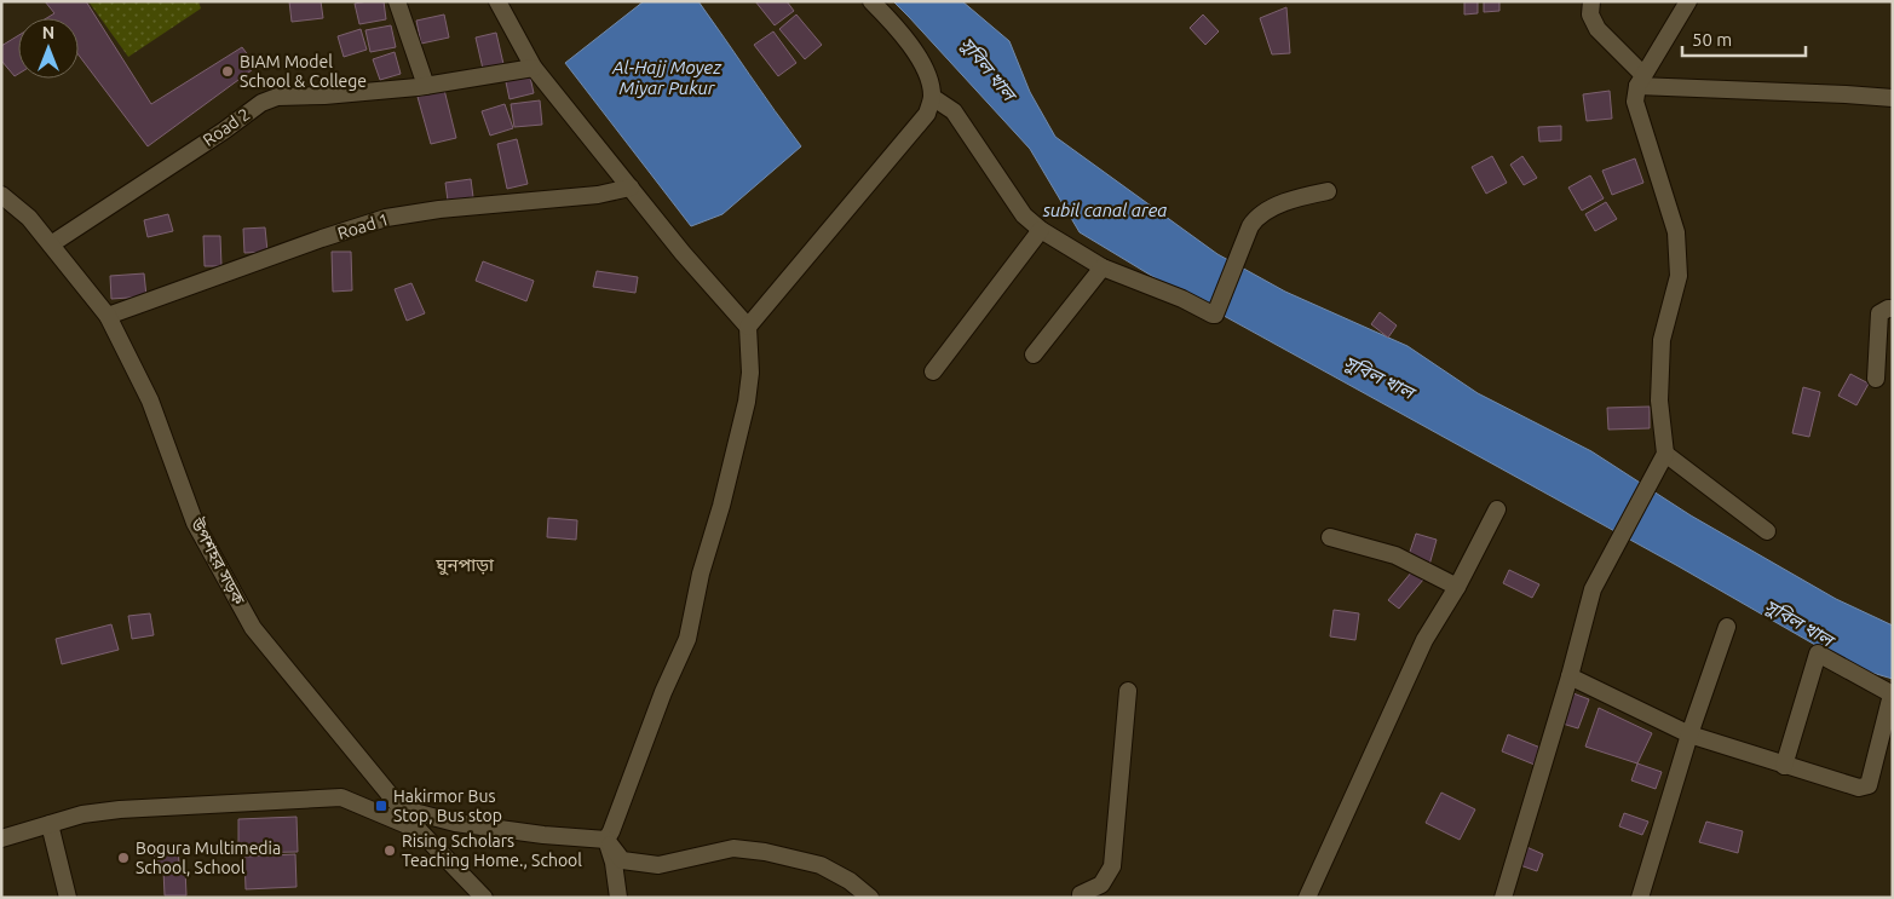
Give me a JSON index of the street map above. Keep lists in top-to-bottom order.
{
  "streets": {
    "street": ["Road 2", "Road 1", "উপশহর সড়ক"]
  },
  "crossings": [
    ["Road 2", "উপশহর সড়ক"],
    ["Road 1", "উপশহর সড়ক"]
  ],
  "districts": ["ঘুনপাড়া"],
  "water": ["Al-Hajj Moyez Miyar Pukur", "সুবিল খাল", "subil canal area"],
  "places": {
    "other": ["BIAM Model School & College", "Rising Scholars Teaching Home., School", "Bogura Multimedia School, School"],
    "transit": ["Hakirmor Bus Stop, Bus stop"]
  },
  "scale_bar": "50 m",
  "north": "top"
}
